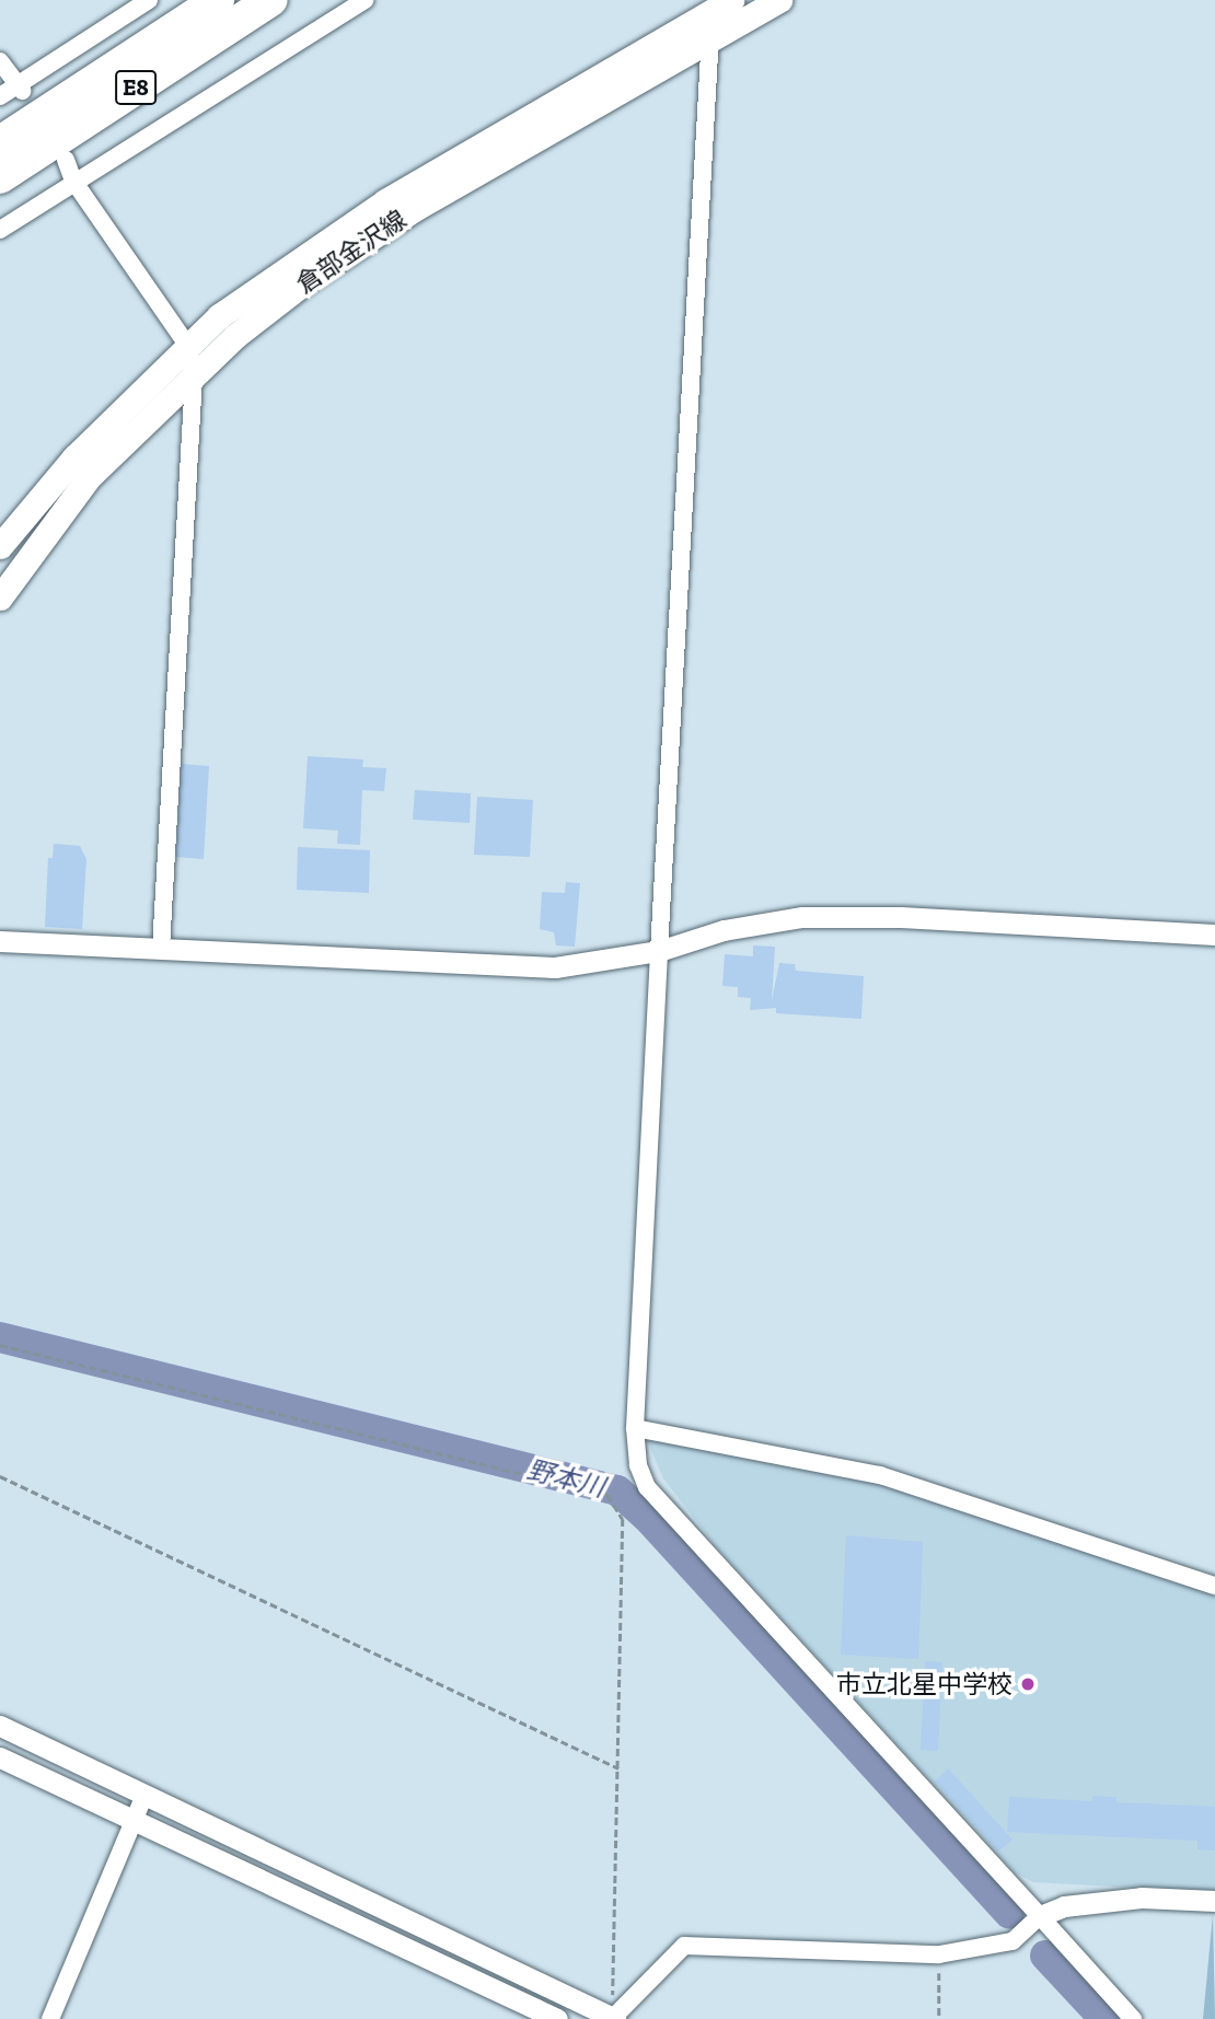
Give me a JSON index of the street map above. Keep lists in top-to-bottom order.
{
  "streets": {
    "highway": ["E8"],
    "main road": ["倉部金沢線"]
  },
  "water": ["野本川"],
  "places": ["市立北星中学校"]
}
